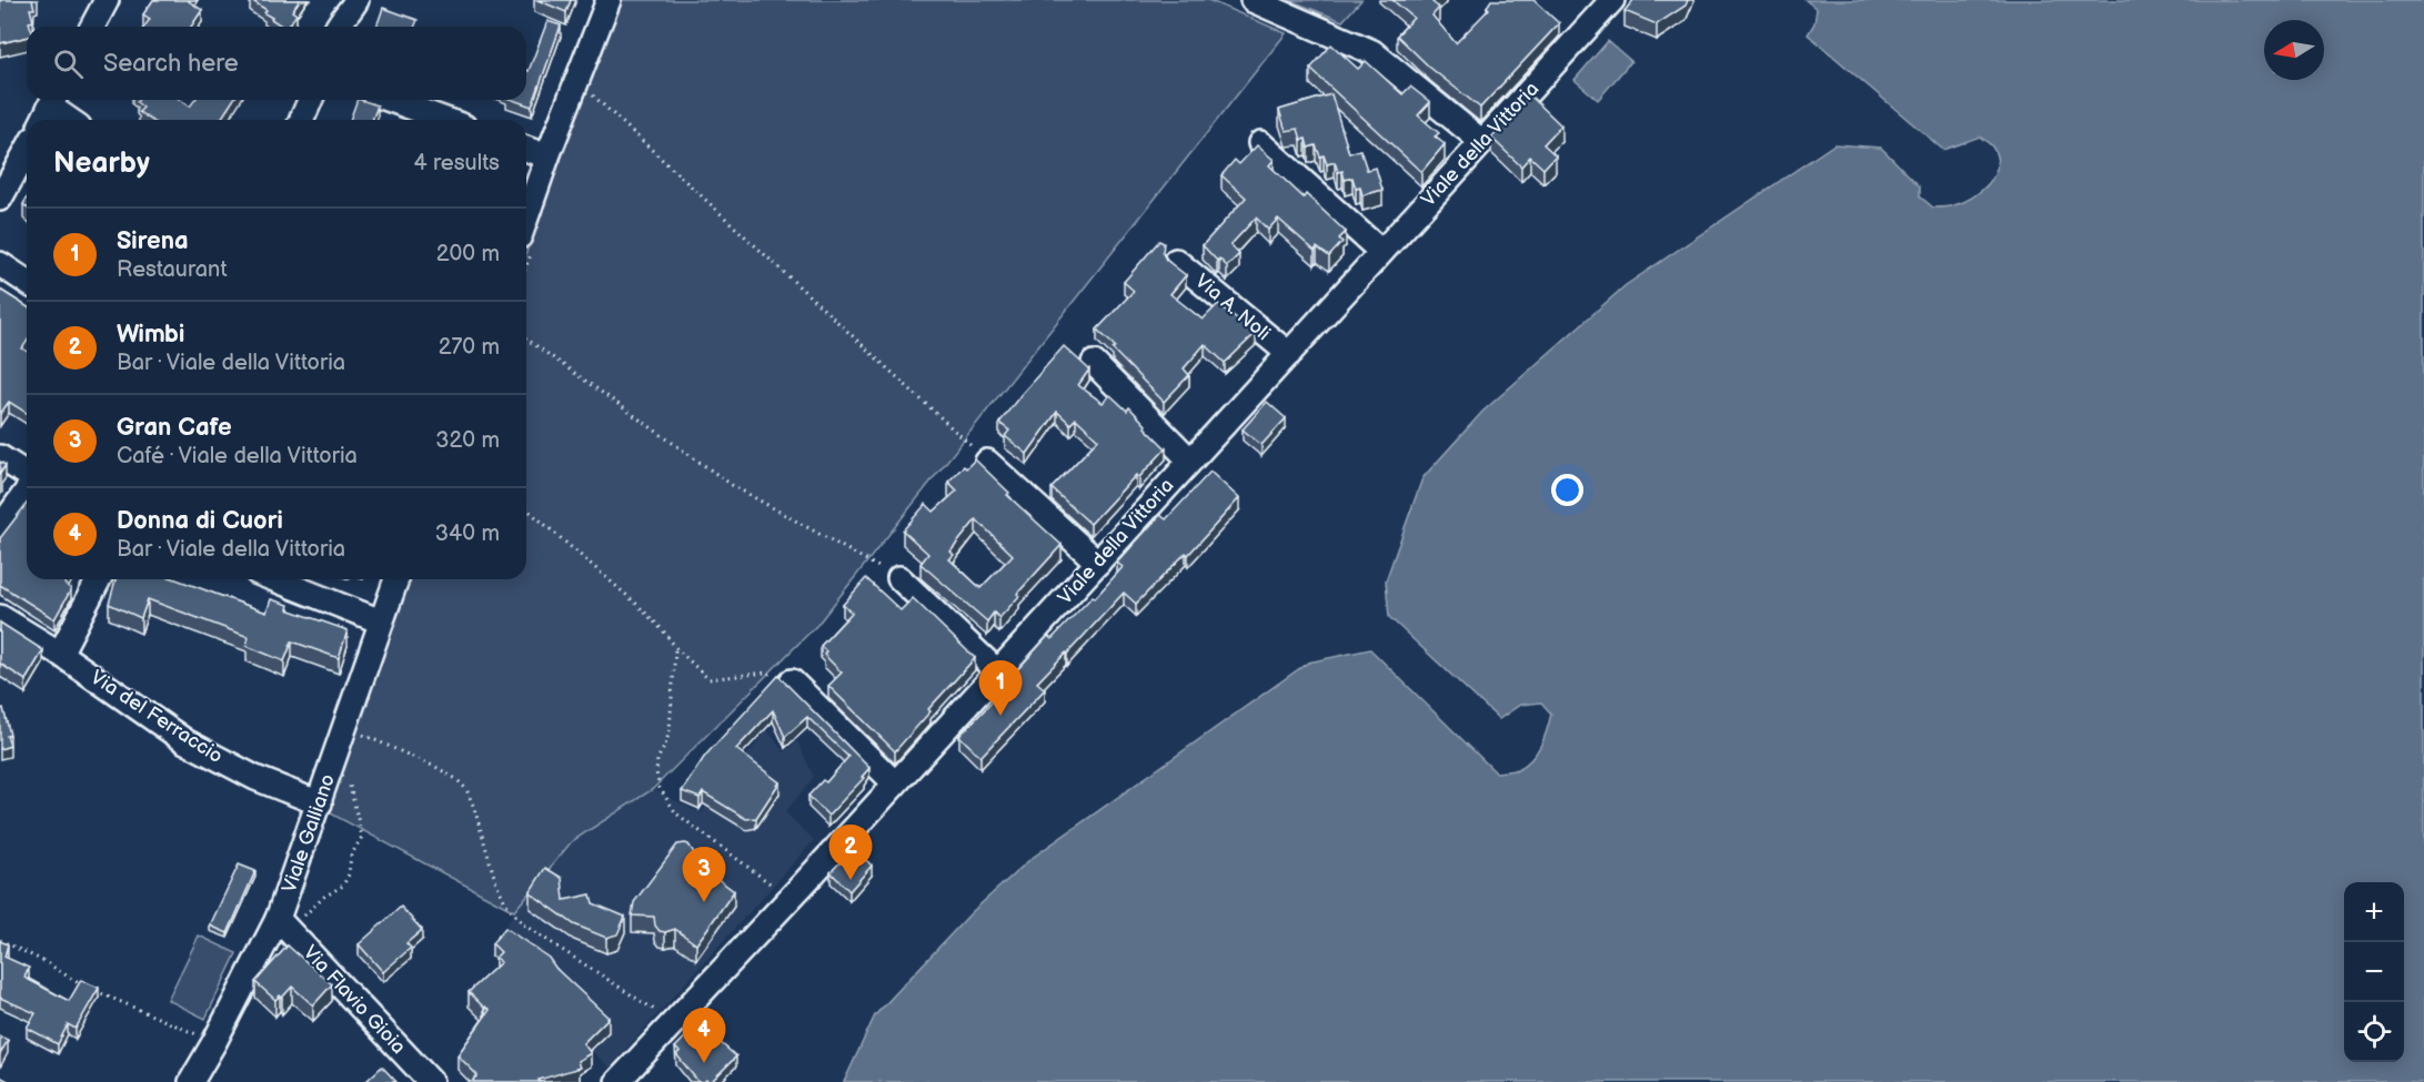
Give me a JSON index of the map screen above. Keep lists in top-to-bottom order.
{
  "streets": {
    "street": [
      "Viale della Vittoria",
      "Via A. Noli",
      "Via del Ferraccio",
      "Viale Galliano",
      "Via Flavio Gioia"
    ]
  },
  "crossings": [
    ["Viale della Vittoria", "Via A. Noli"],
    ["Via del Ferraccio", "Viale Galliano"],
    ["Viale Galliano", "Via Flavio Gioia"]
  ],
  "north": "left",
  "page": {
    "search": "Search here",
    "heading": ["Nearby", "4 results"],
    "list": [
      {
        "mark": "1",
        "name": "Sirena",
        "note": "Restaurant",
        "value": "200 m"
      },
      {
        "mark": "2",
        "name": "Wimbi",
        "note": "Bar · Viale della Vittoria",
        "value": "270 m"
      },
      {
        "mark": "3",
        "name": "Gran Cafe",
        "note": "Café · Viale della Vittoria",
        "value": "320 m"
      },
      {
        "mark": "4",
        "name": "Donna di Cuori",
        "note": "Bar · Viale della Vittoria",
        "value": "340 m"
      }
    ],
    "pins": [
      "1",
      "2",
      "3",
      "4"
    ],
    "map_buttons": ["+", "−"]
  }
}
